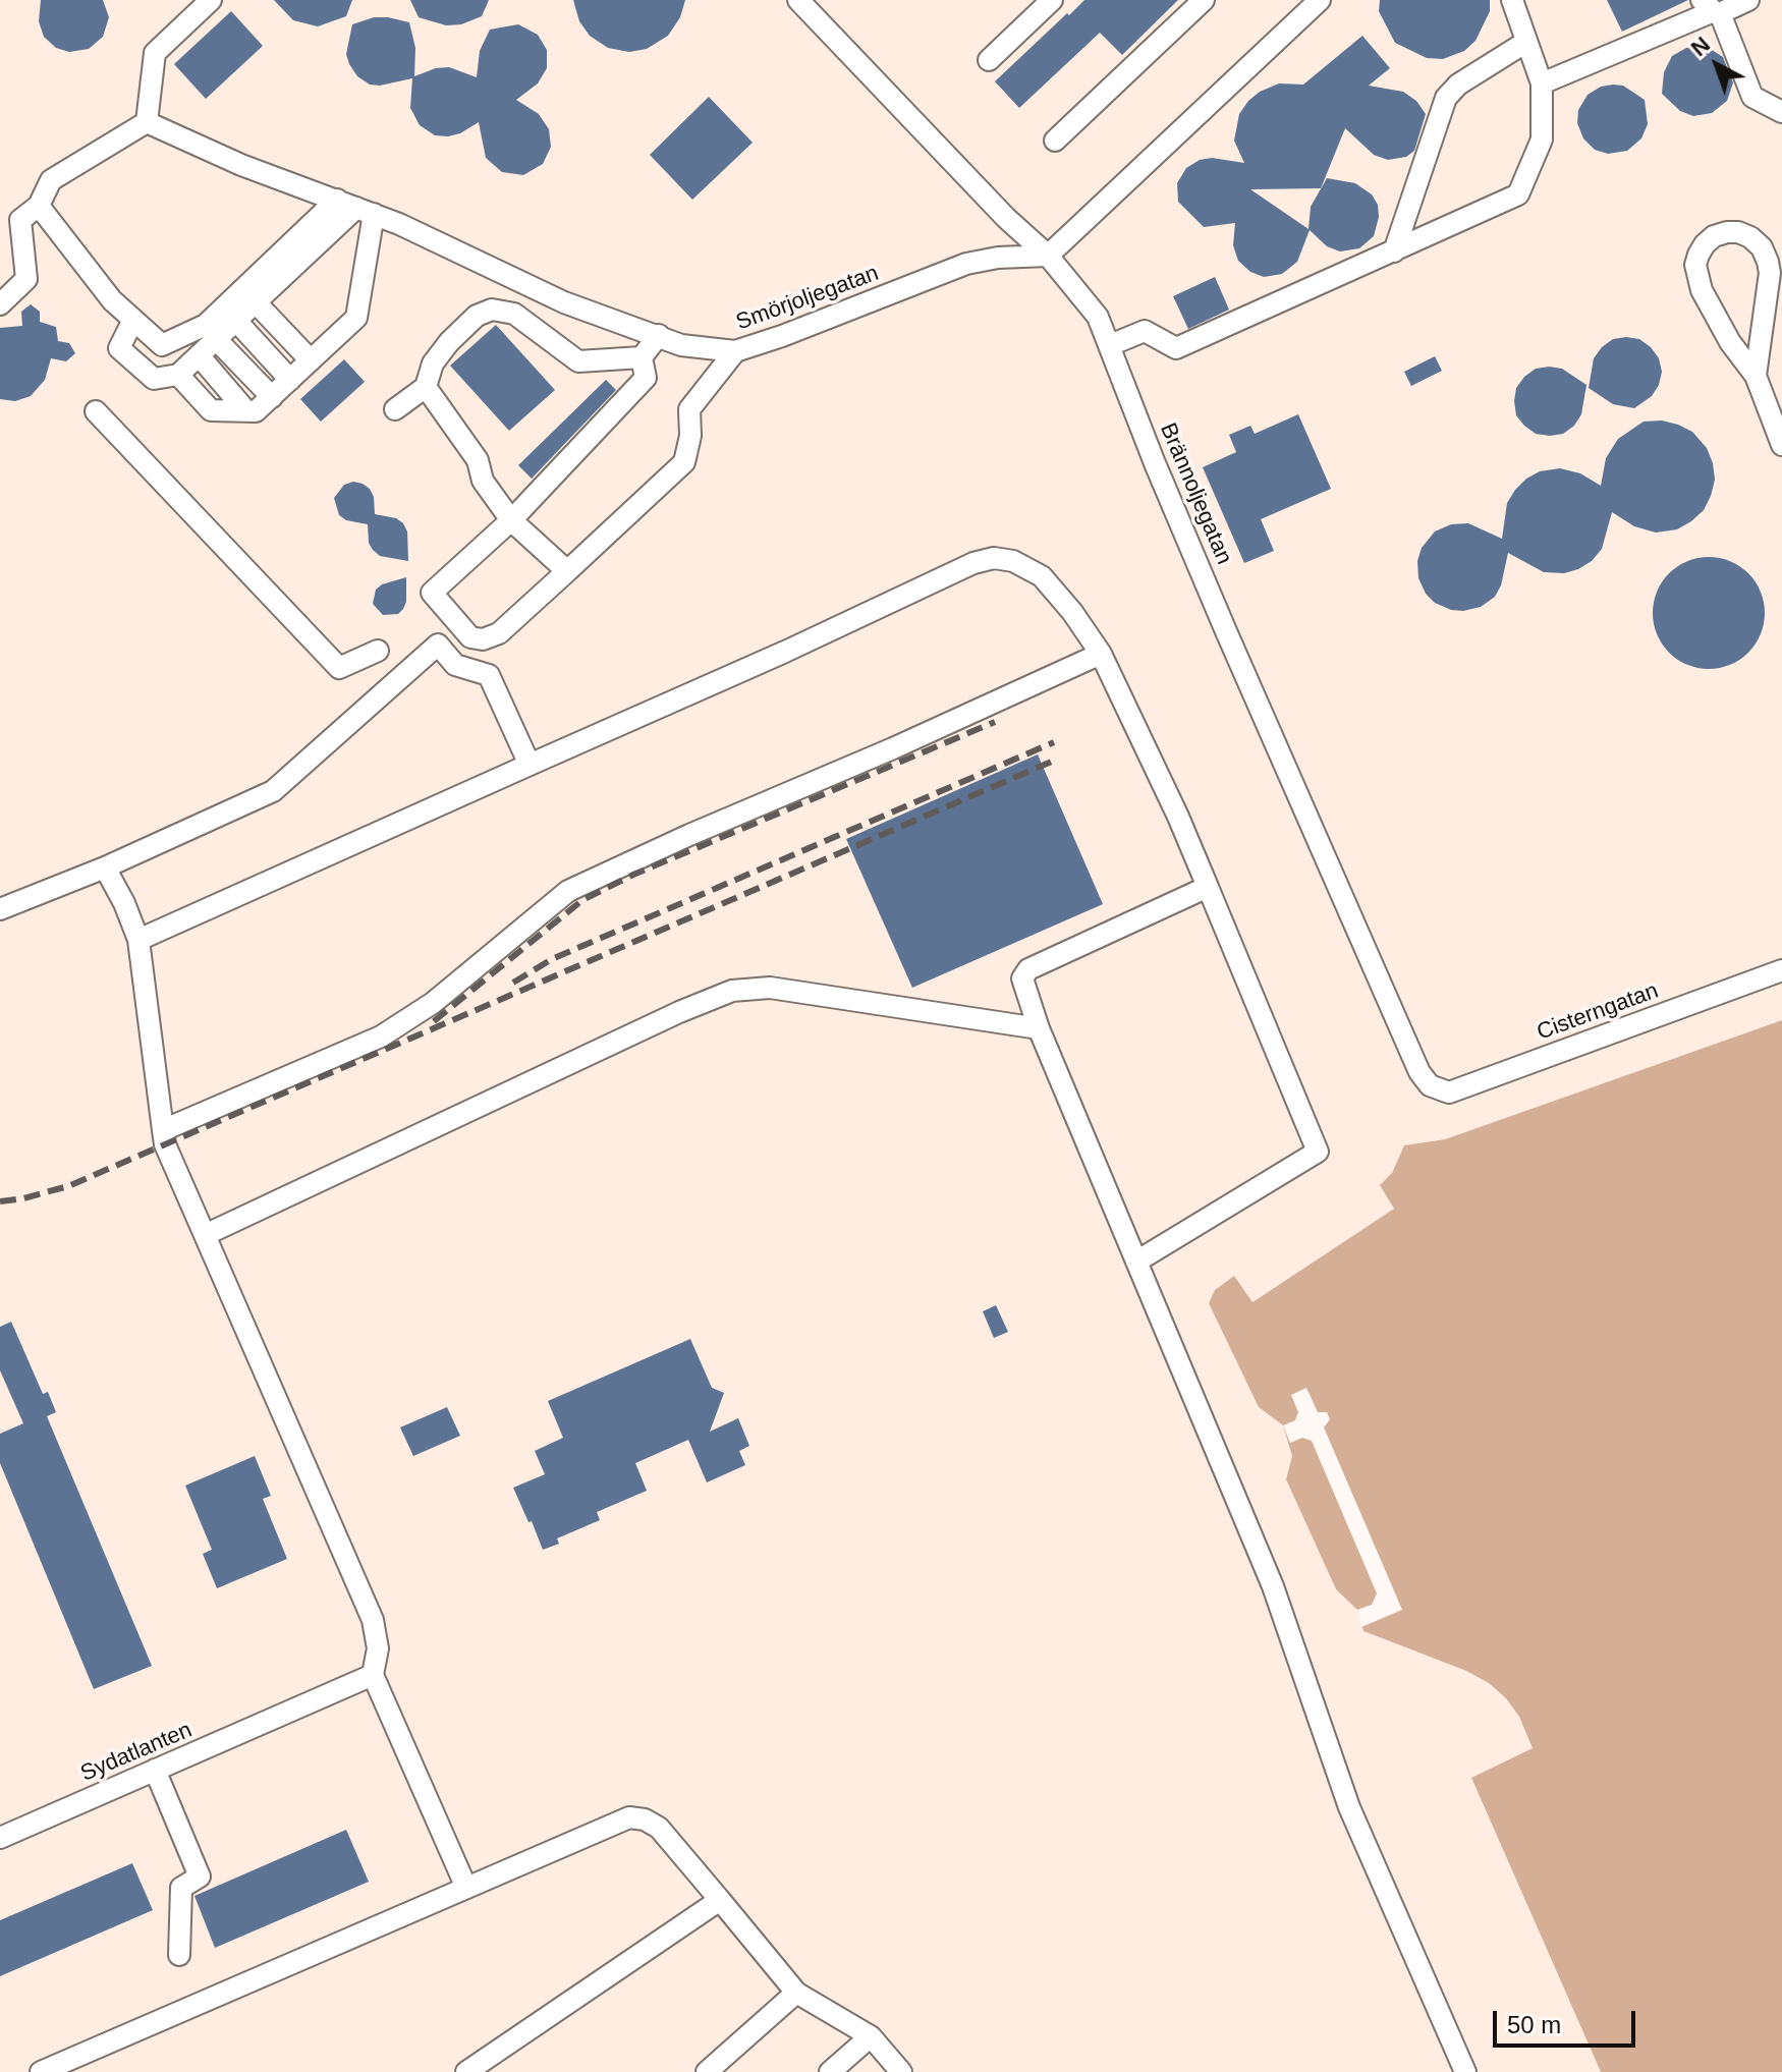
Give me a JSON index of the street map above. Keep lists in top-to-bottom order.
{
  "streets": {
    "street": [
      "Smörjoljegatan",
      "Brännoljegatan",
      "Cisterngatan",
      "Sydatlanten"
    ]
  },
  "crossings": [
    ["Smörjoljegatan", "Brännoljegatan"],
    ["Brännoljegatan", "Cisterngatan"]
  ],
  "scale_bar": "50 m",
  "north": "top left"
}
